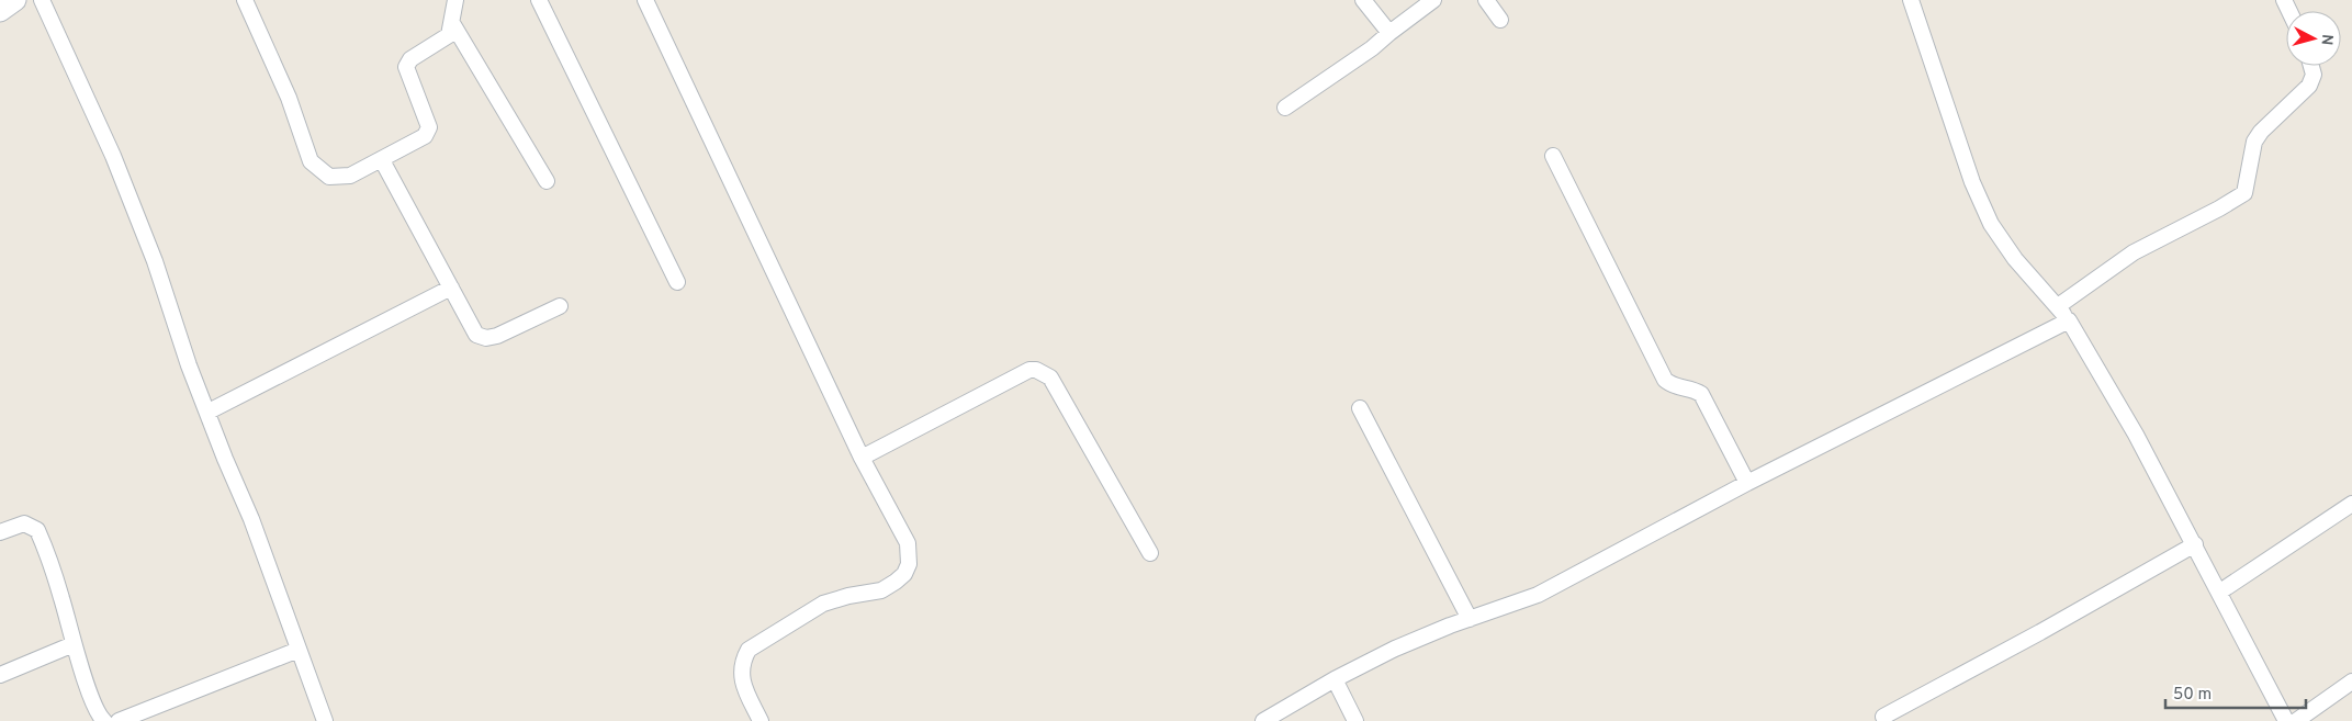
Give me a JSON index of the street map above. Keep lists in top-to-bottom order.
{
  "scale_bar": "50 m",
  "north": "right"
}
